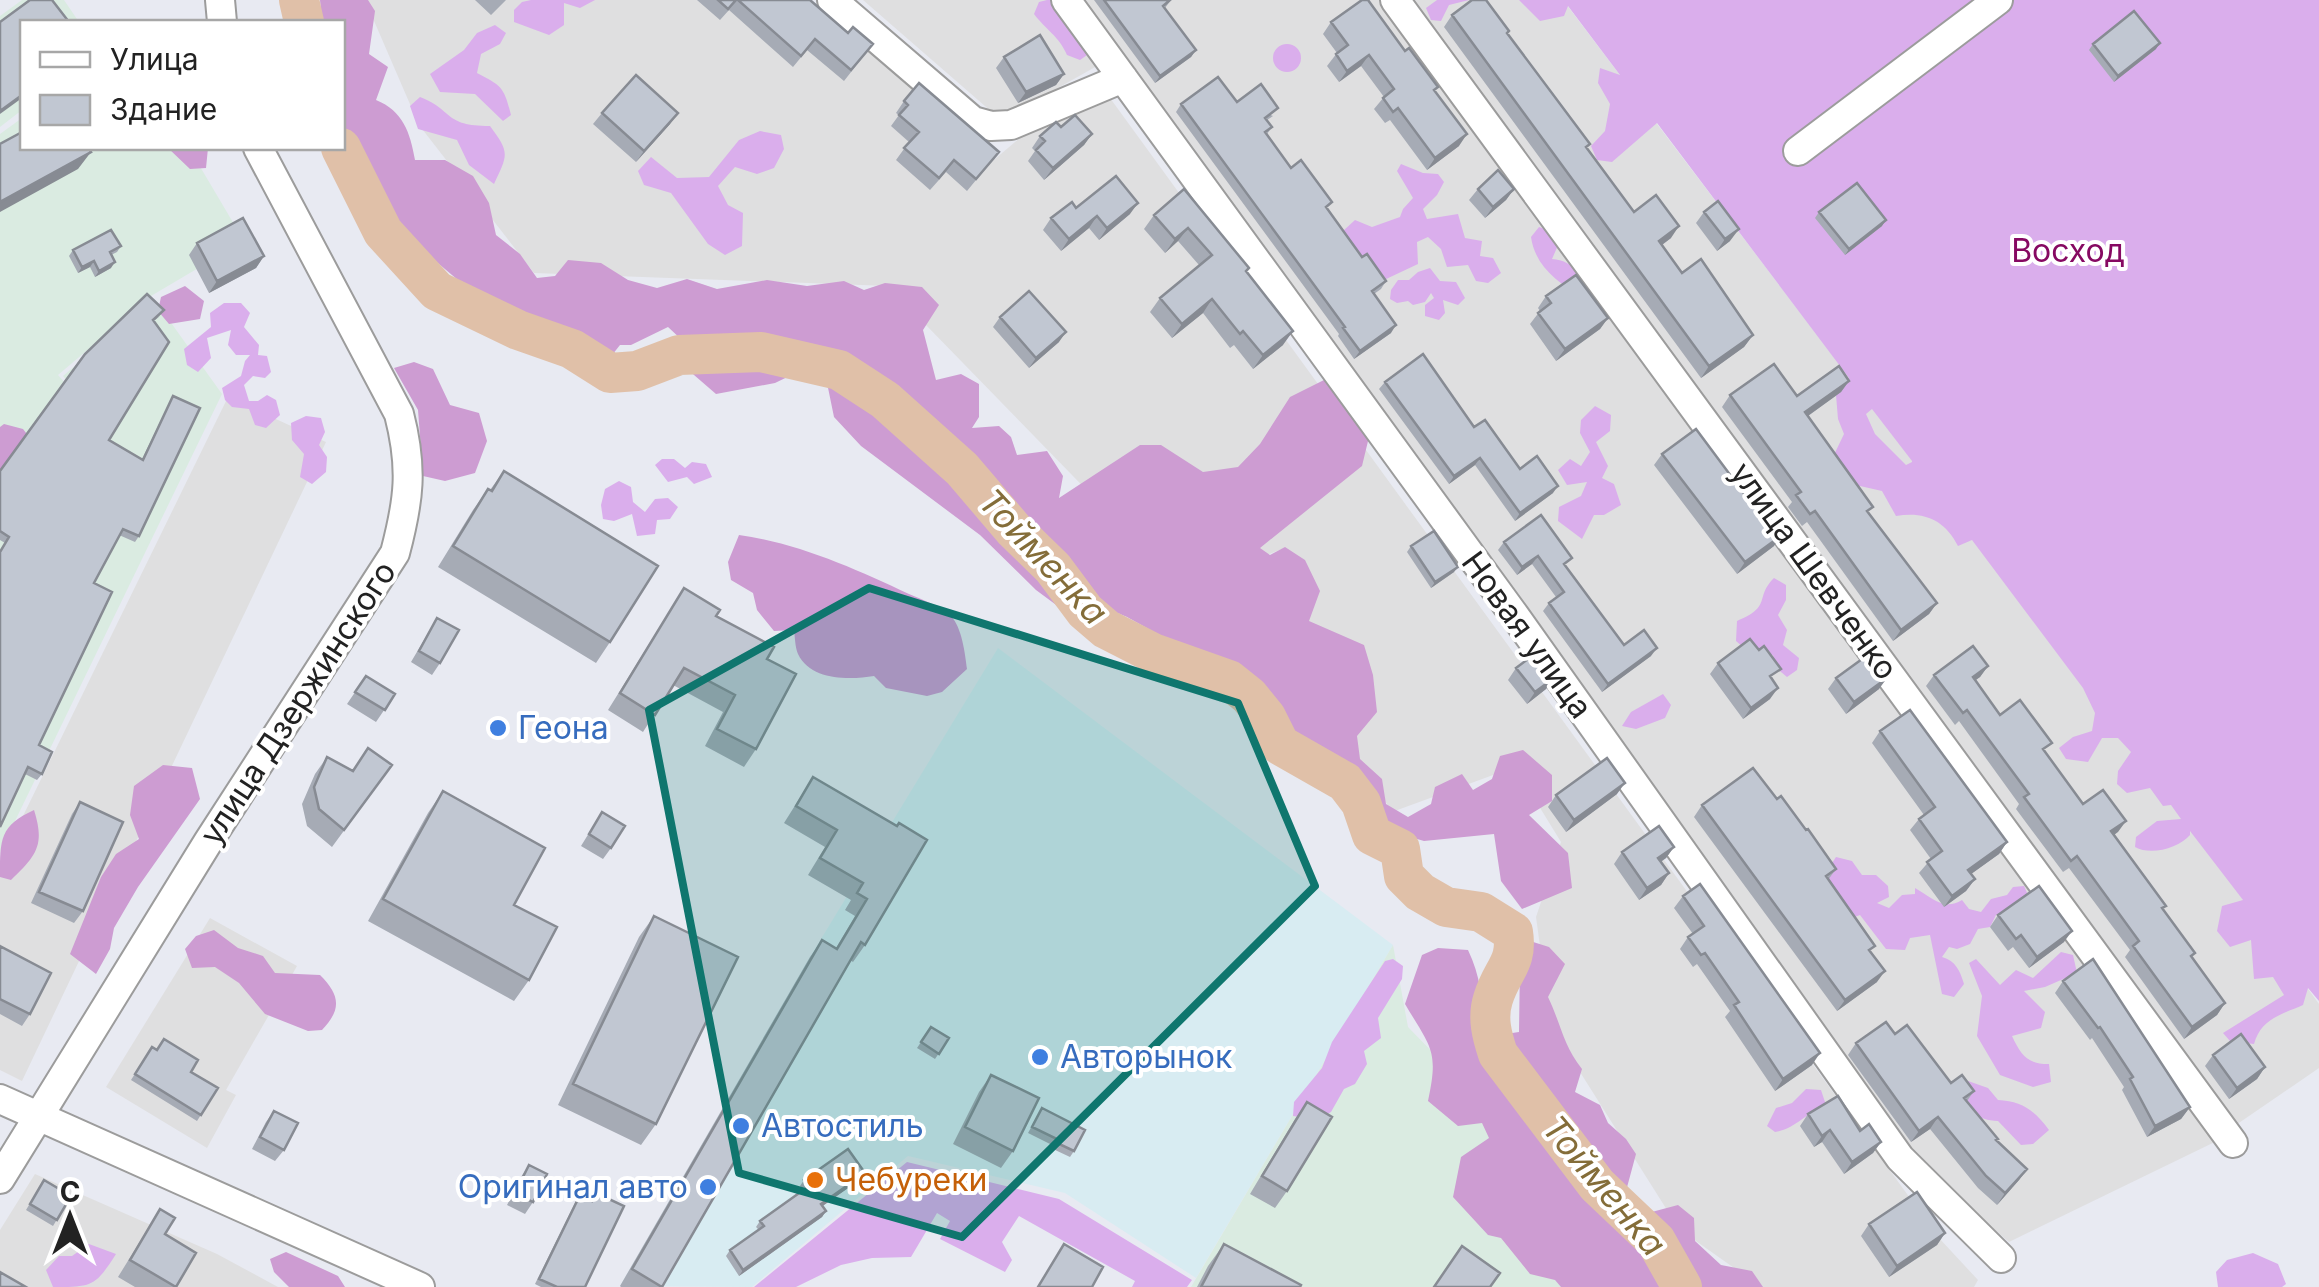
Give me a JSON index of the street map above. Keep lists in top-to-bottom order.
{
  "streets": {
    "street": ["улица Шевченко", "Новая улица", "улица Дзержинского"]
  },
  "water": ["Тойменка"],
  "parks": ["Восход"],
  "places": [
    "Геона",
    "Авторынок",
    "Автостиль",
    "Чебуреки",
    "Оригинал авто"
  ],
  "legend": ["Улица", "Здание"],
  "north": "top"
}
